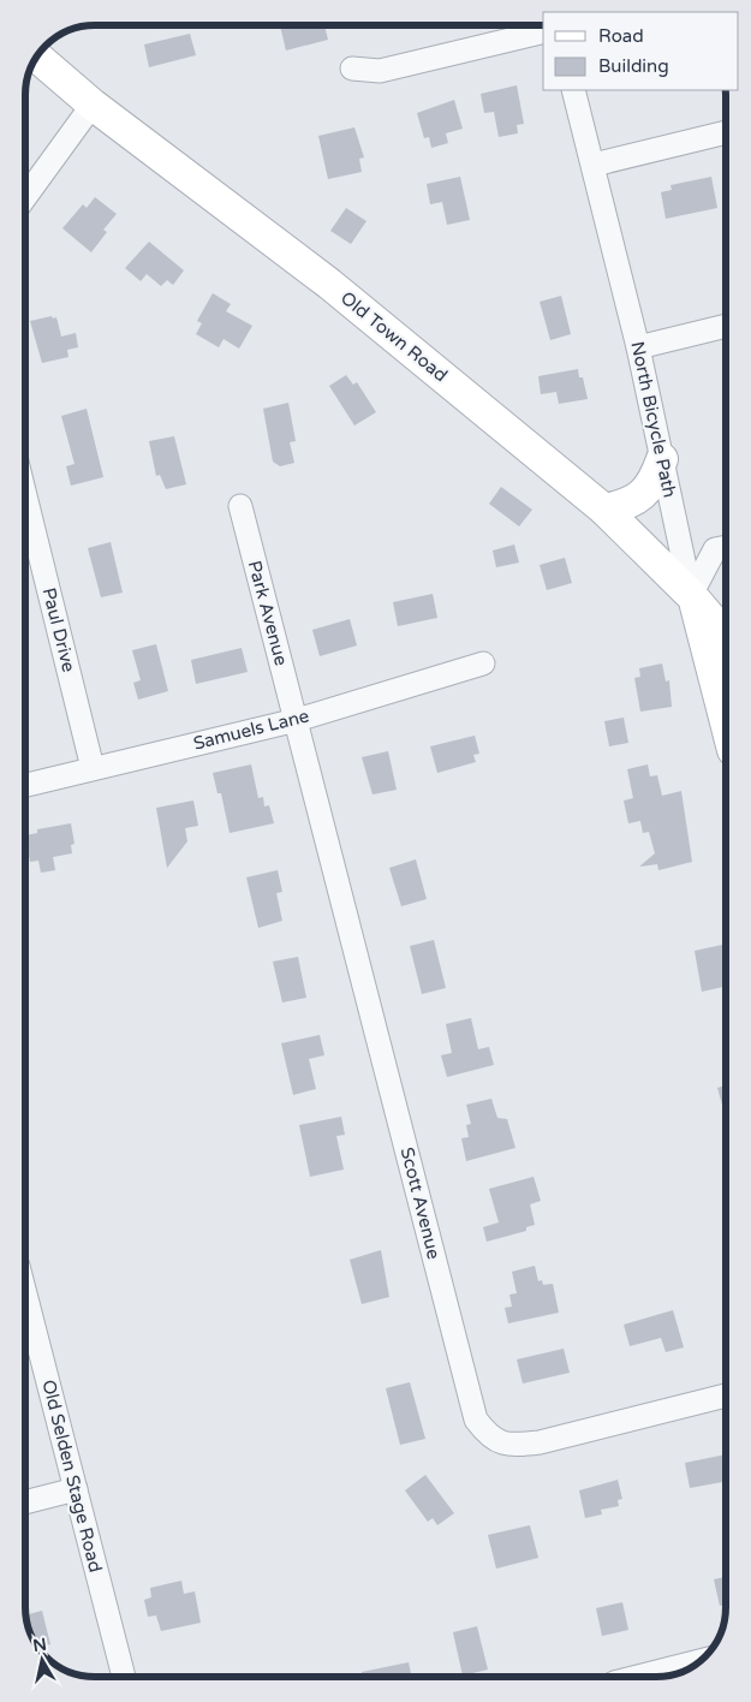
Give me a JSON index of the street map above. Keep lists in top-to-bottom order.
{
  "streets": {
    "main road": ["Old Town Road", "North Bicycle Path"],
    "street": [
      "Park Avenue",
      "Paul Drive",
      "Samuels Lane",
      "Scott Avenue",
      "Old Selden Stage Road"
    ]
  },
  "crossings": [
    ["Old Town Road", "North Bicycle Path"],
    ["Park Avenue", "Samuels Lane"],
    ["Park Avenue", "Scott Avenue"],
    ["Paul Drive", "Samuels Lane"],
    ["Samuels Lane", "Scott Avenue"]
  ],
  "legend": ["Road", "Building"],
  "north": "top"
}
